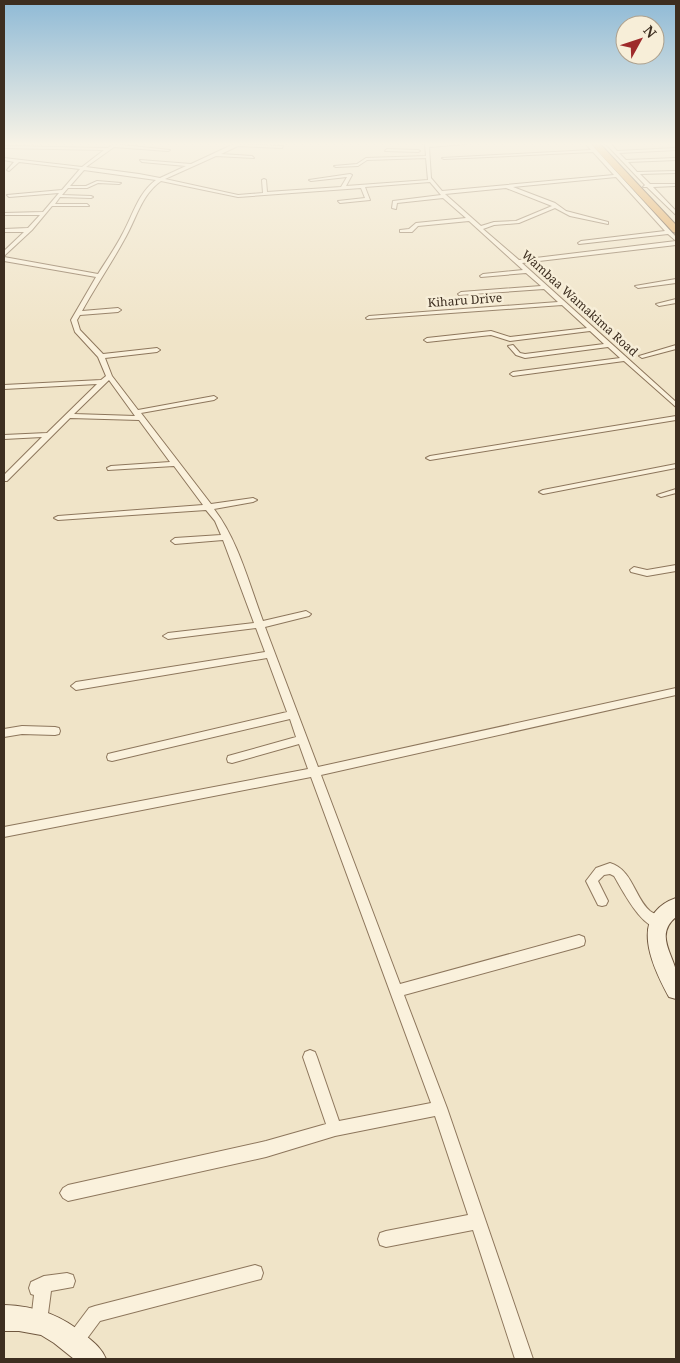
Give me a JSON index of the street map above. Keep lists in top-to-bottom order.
{
  "streets": {
    "street": ["Kiharu Drive", "Wambaa Wamakima Road"]
  },
  "crossings": [
    ["Kiharu Drive", "Wambaa Wamakima Road"]
  ],
  "north": "top right"
}
